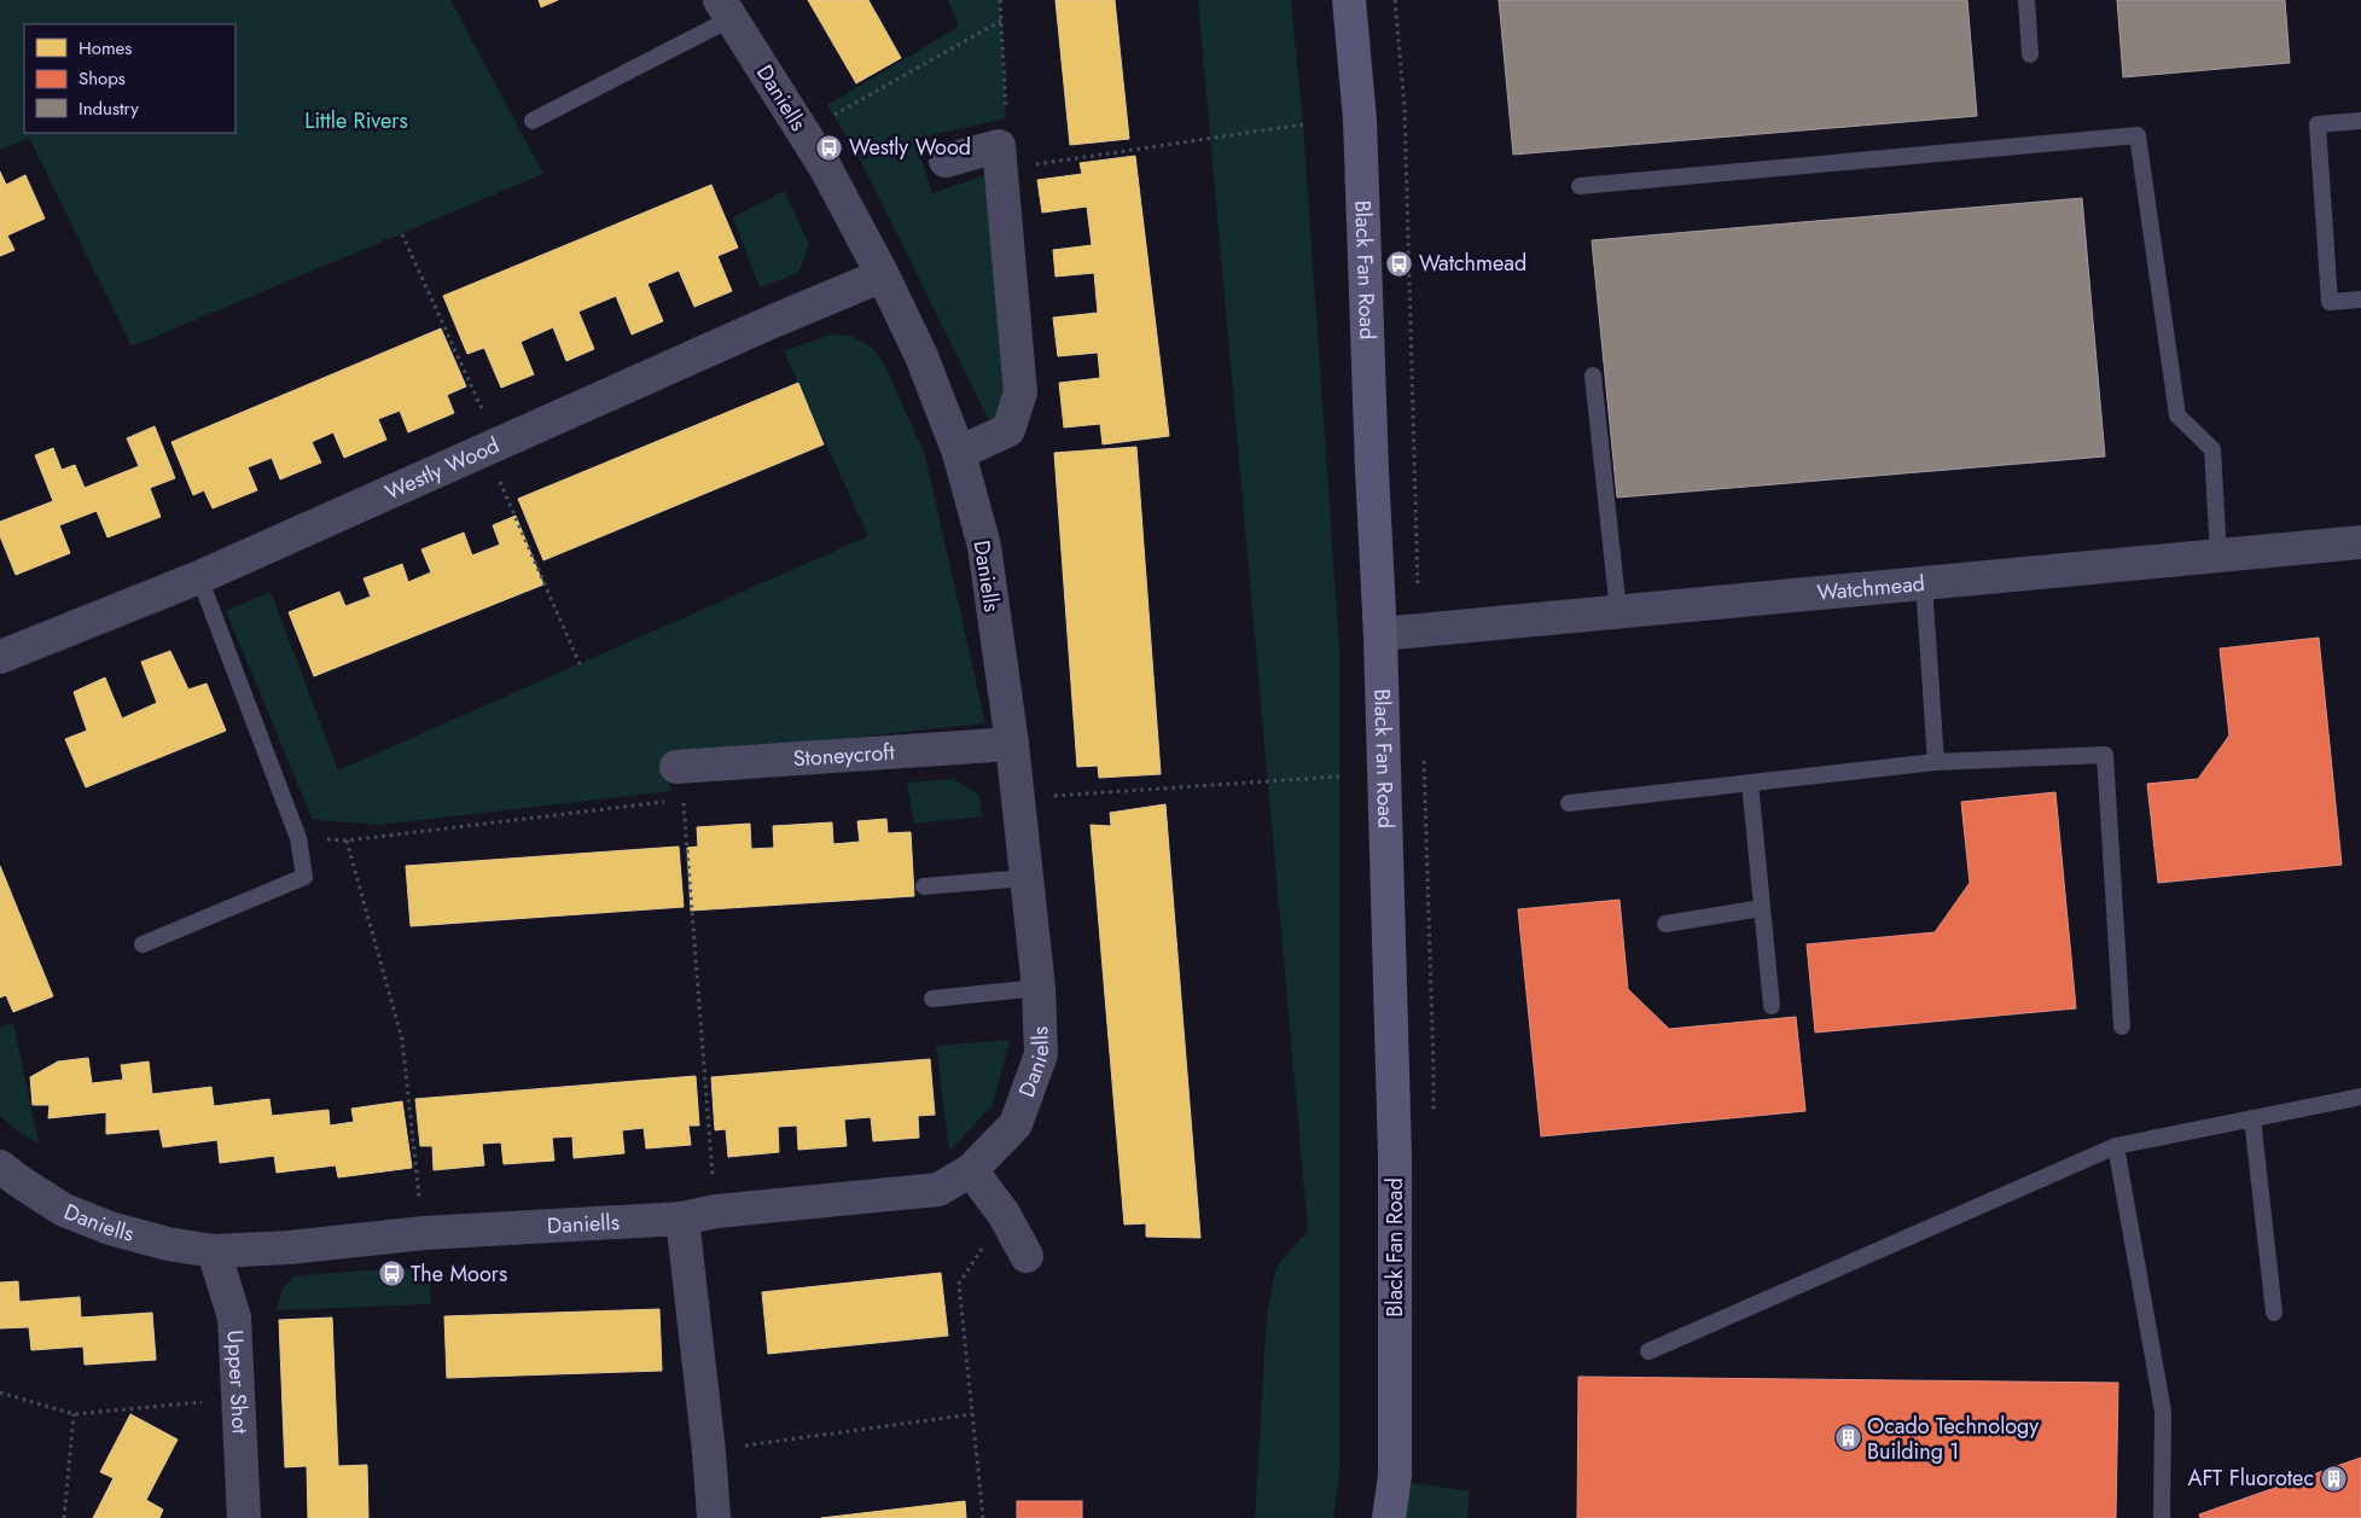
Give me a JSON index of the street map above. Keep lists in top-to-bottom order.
{
  "streets": {
    "main road": ["Black Fan Road"],
    "street": [
      "Daniells",
      "Westly Wood",
      "Watchmead",
      "Stoneycroft",
      "Upper Shot"
    ]
  },
  "crossings": [
    ["Daniells", "Westly Wood"],
    ["Daniells", "Stoneycroft"],
    ["Daniells", "Upper Shot"],
    ["Black Fan Road", "Watchmead"]
  ],
  "parks": ["Little Rivers"],
  "places": {
    "bus stop": ["Westly Wood", "Watchmead", "The Moors"],
    "building": ["Ocado Technology Building 1", "AFT Fluorotec"]
  },
  "legend": ["Homes", "Shops", "Industry"]
}
